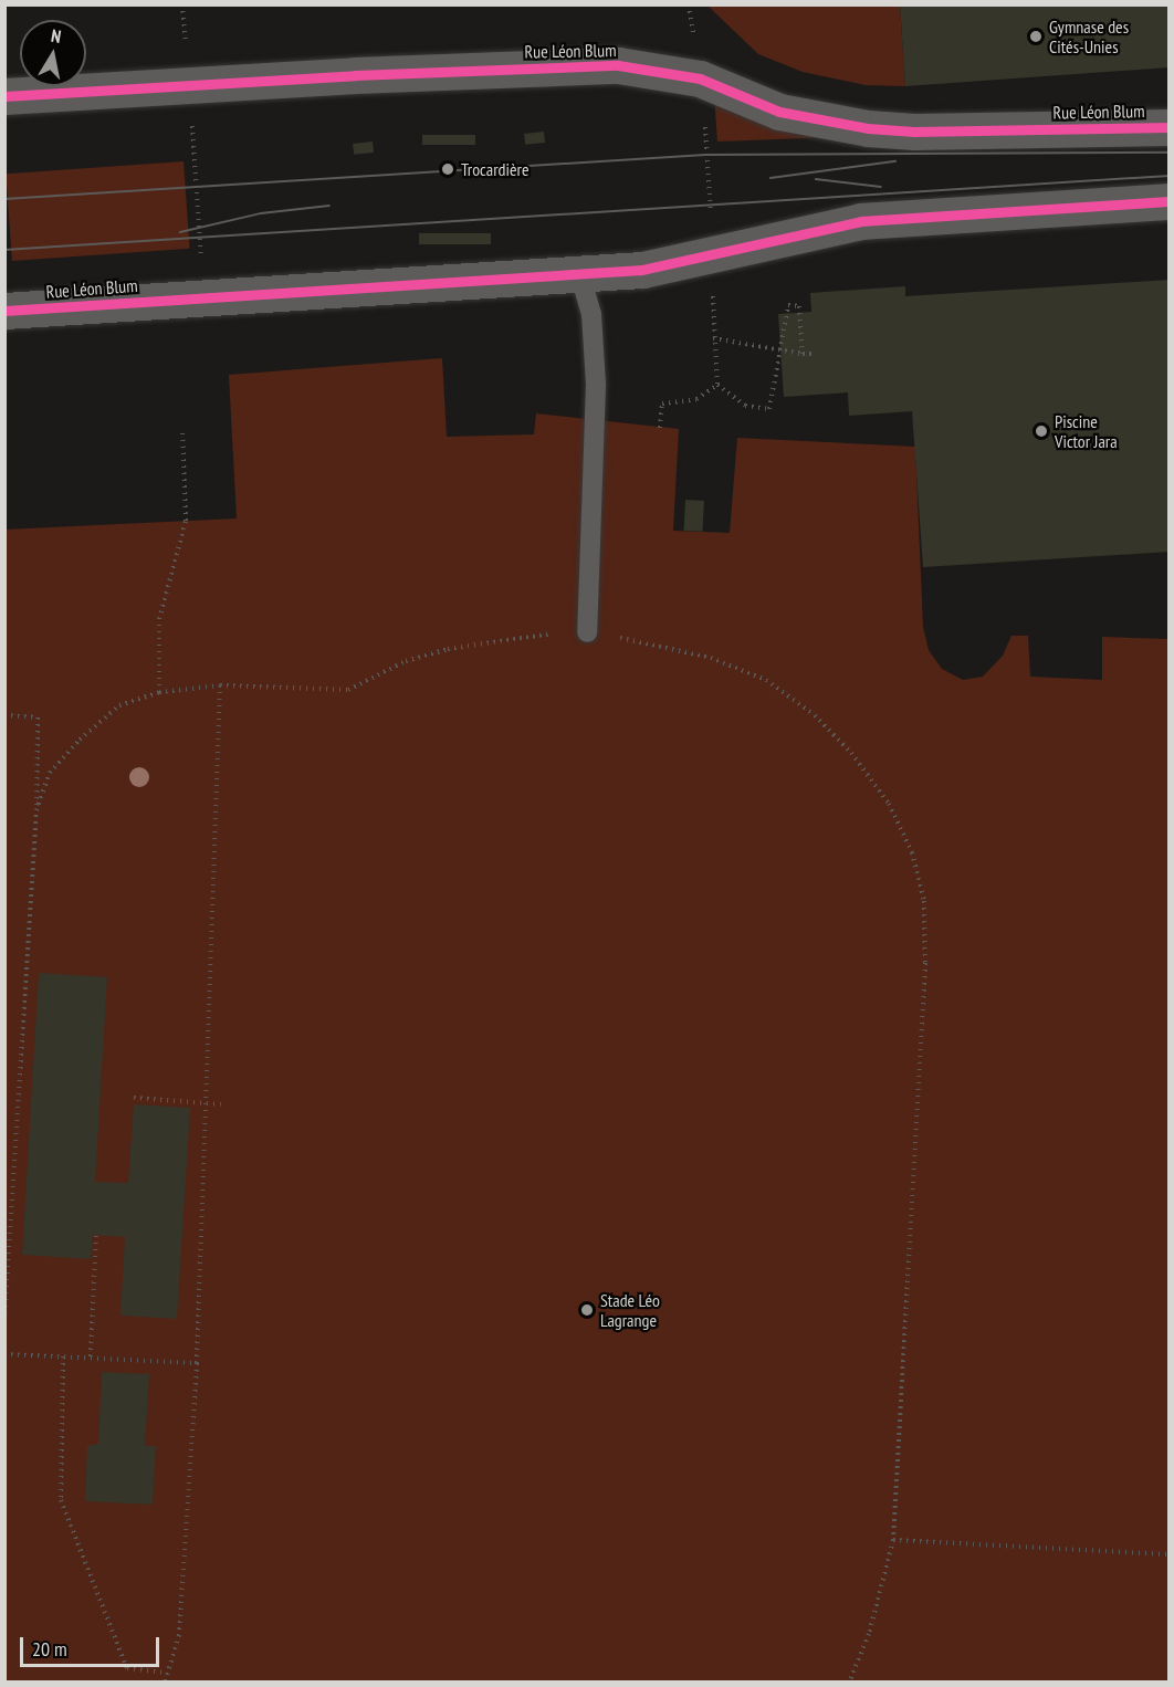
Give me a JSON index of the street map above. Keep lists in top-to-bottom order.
{
  "streets": {
    "street": ["Rue Léon Blum"]
  },
  "places": [
    "Gymnase des Cités-Unies",
    "Trocardière",
    "Piscine Victor Jara",
    "Stade Léo Lagrange"
  ],
  "scale_bar": "20 m",
  "north": "top"
}
